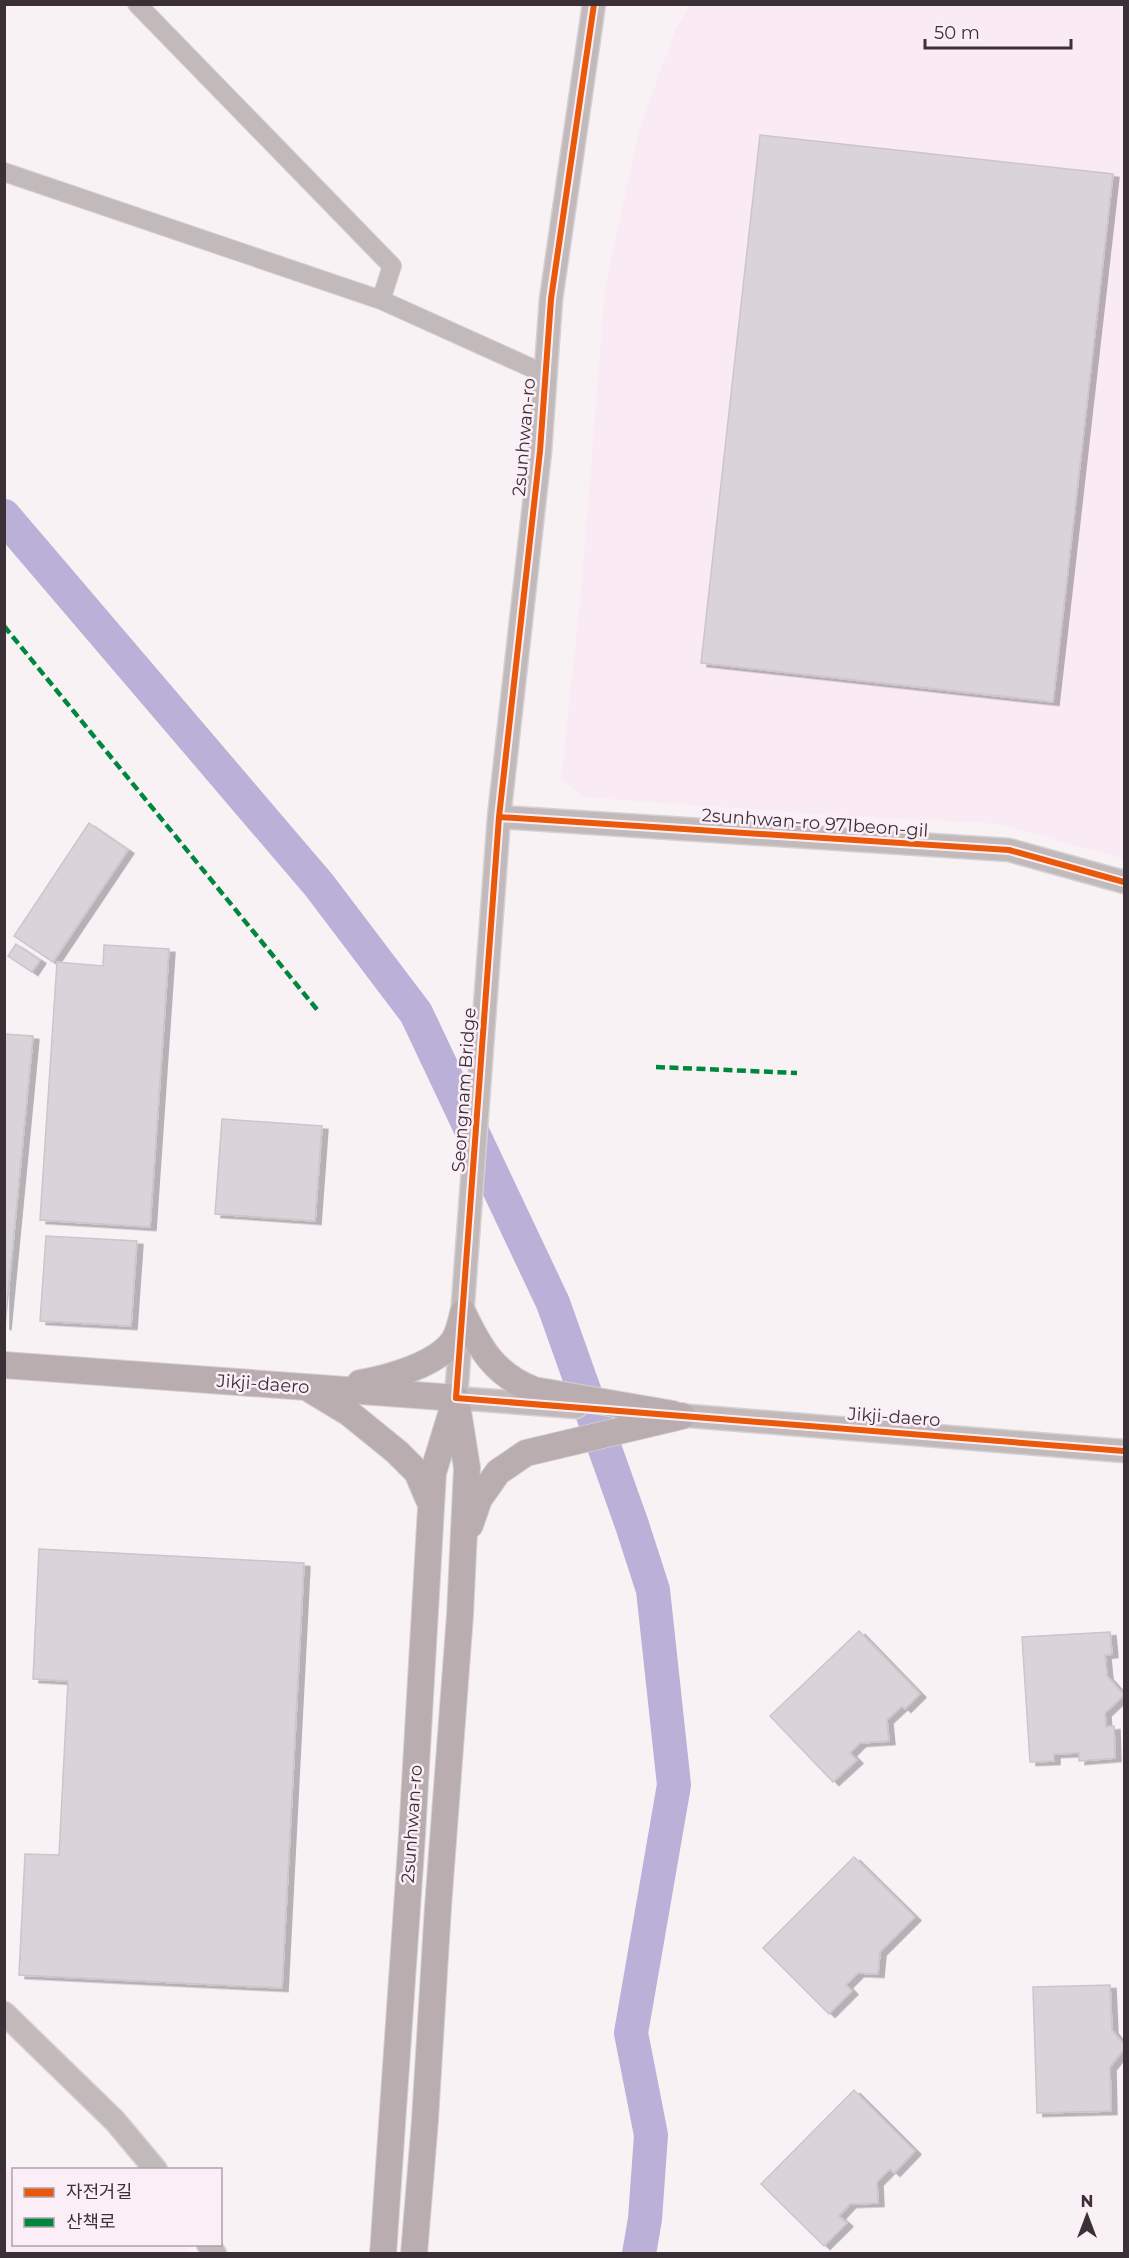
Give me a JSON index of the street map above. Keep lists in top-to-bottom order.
{
  "streets": {
    "main road": ["2sunhwan-ro", "Jikji-daero"],
    "street": ["2sunhwan-ro 971beon-gil", "Seongnam Bridge"]
  },
  "crossings": [
    ["2sunhwan-ro", "2sunhwan-ro 971beon-gil"],
    ["2sunhwan-ro", "Seongnam Bridge"],
    ["2sunhwan-ro", "Jikji-daero"]
  ],
  "legend": ["자전거길", "산책로"],
  "scale_bar": "50 m",
  "north": "top"
}
